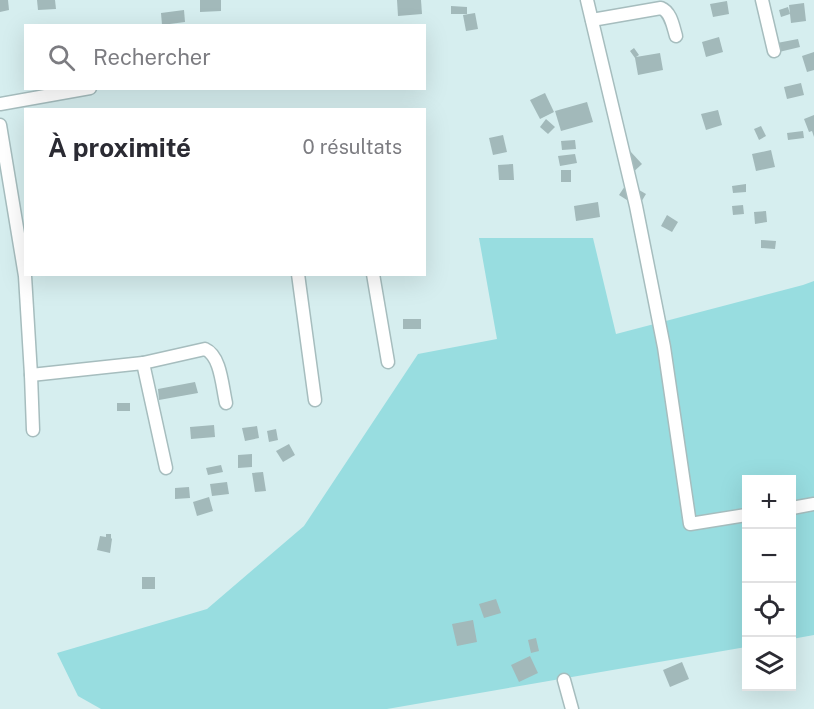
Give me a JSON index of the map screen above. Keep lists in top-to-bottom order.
{
  "page": {
    "search": "Rechercher",
    "heading": ["À proximité", "0 résultats"],
    "map_buttons": ["+", "−"]
  }
}
